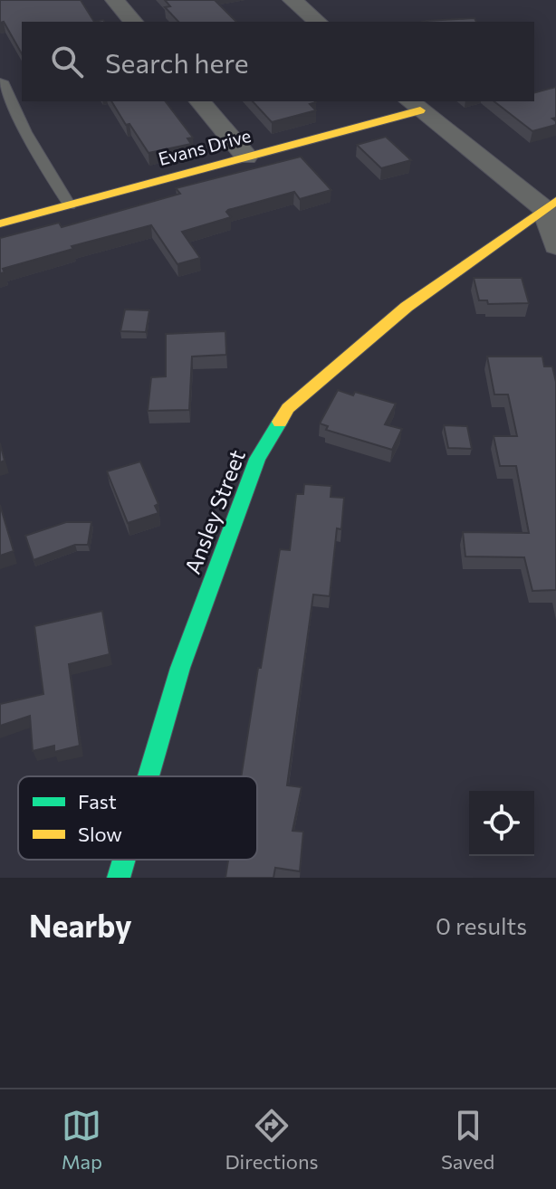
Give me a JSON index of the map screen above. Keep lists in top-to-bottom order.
{
  "streets": {
    "street": ["Evans Drive", "Ansley Street"]
  },
  "legend": ["Fast", "Slow"],
  "page": {
    "search": "Search here",
    "heading": ["Nearby", "0 results"],
    "nav": ["Map", "Directions", "Saved"]
  }
}
